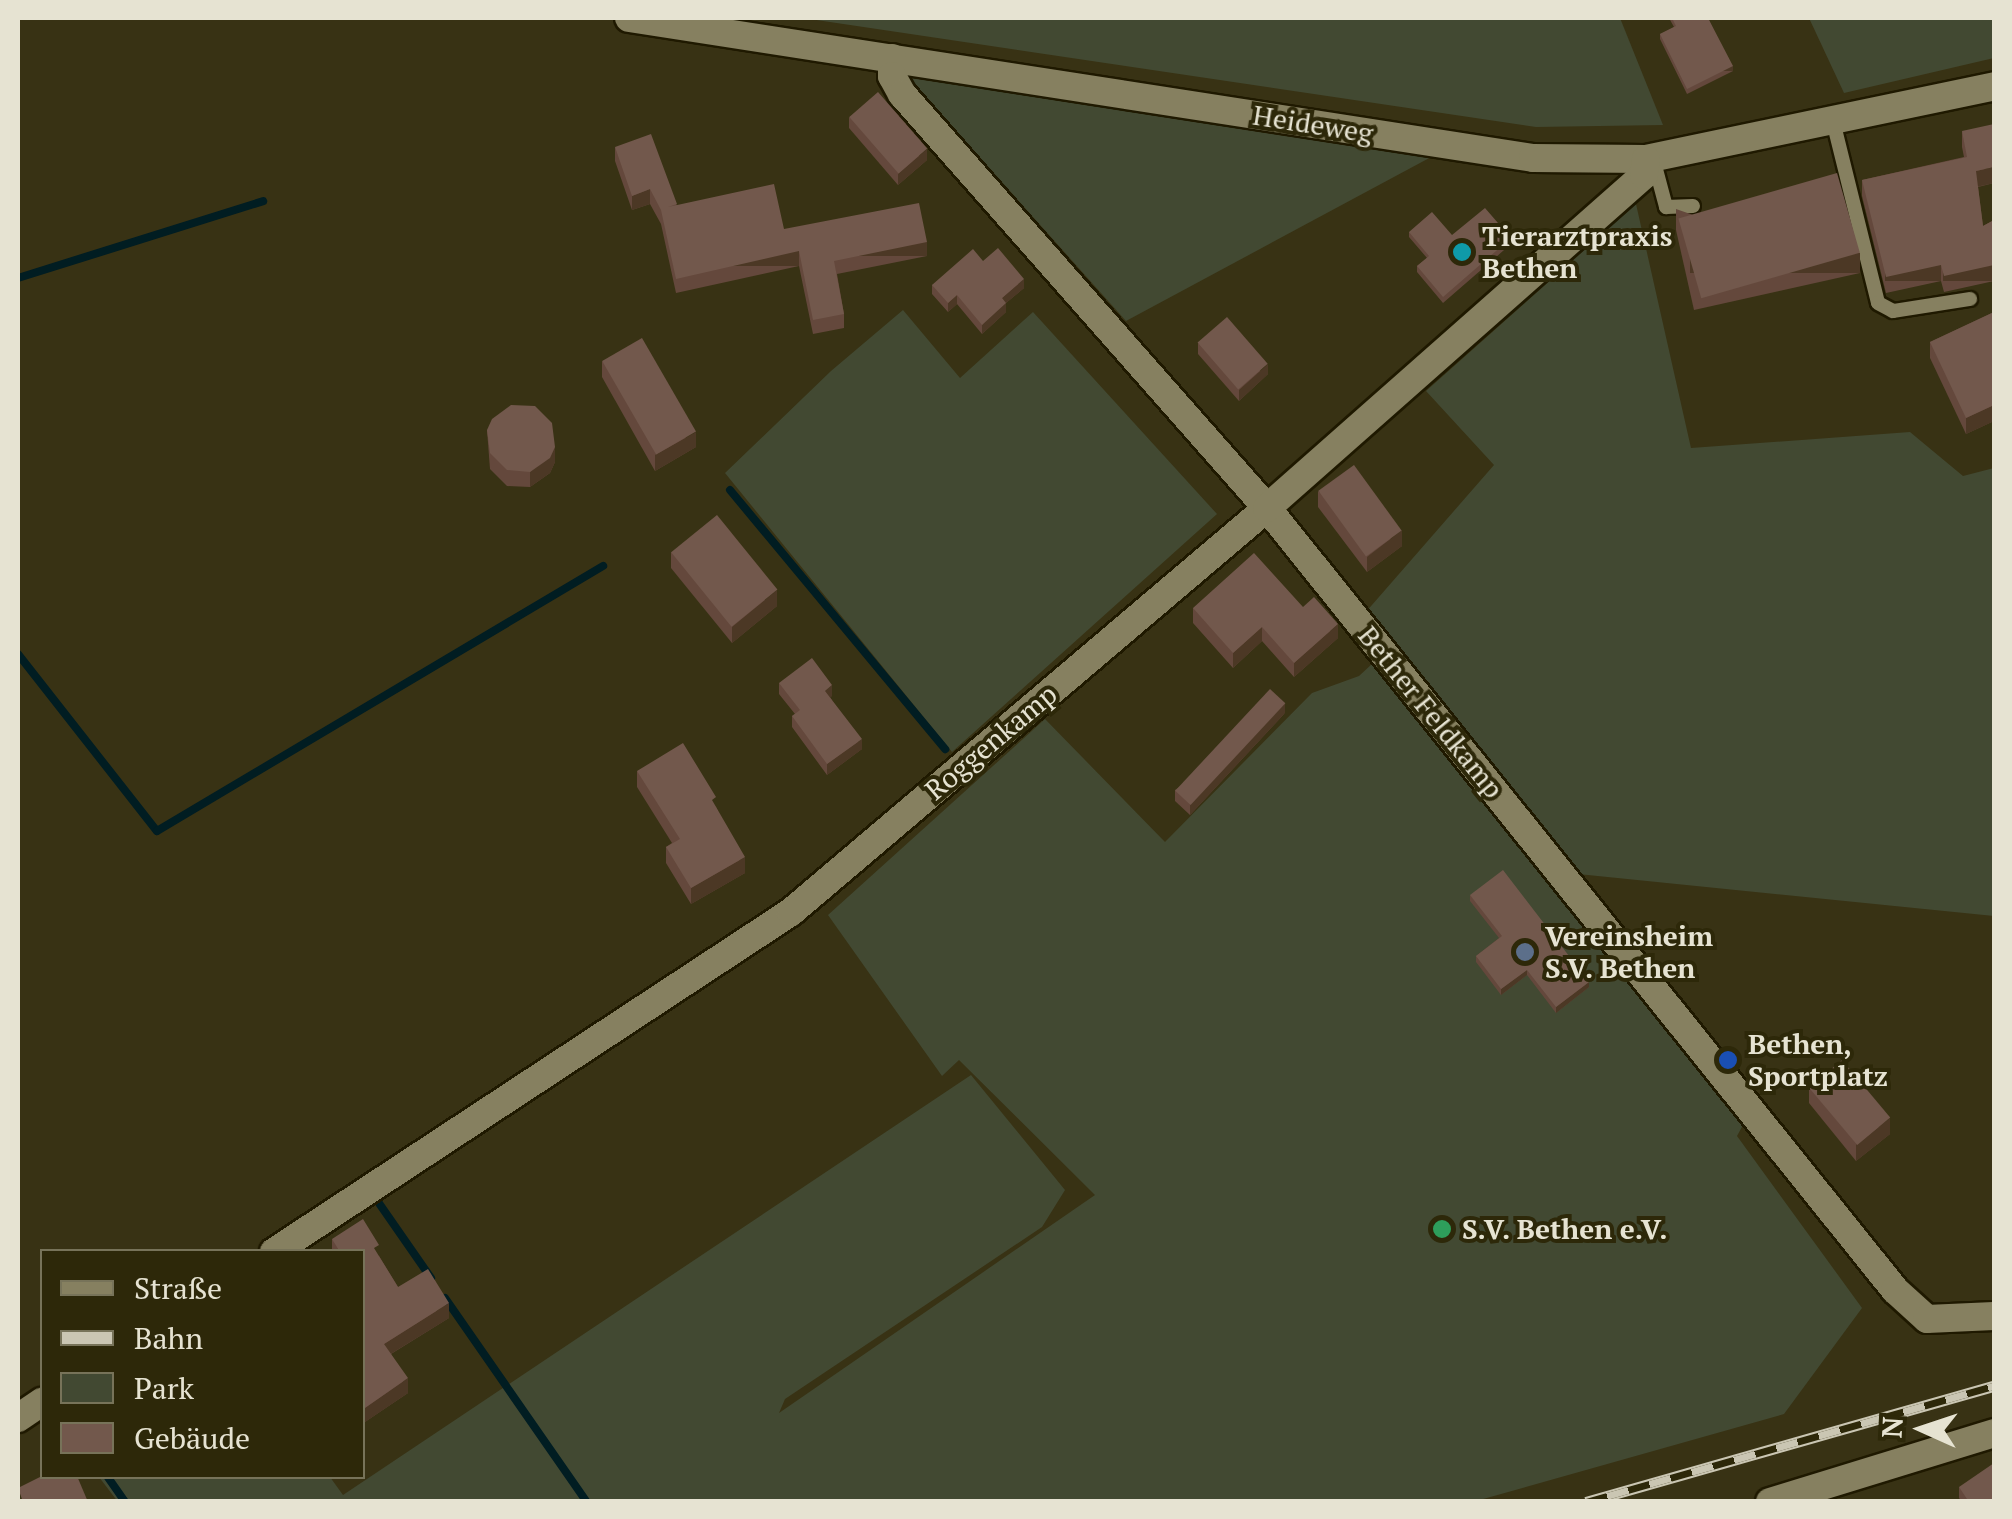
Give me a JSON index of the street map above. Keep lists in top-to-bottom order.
{
  "streets": {
    "street": ["Heideweg", "Bether Feldkamp", "Roggenkamp"]
  },
  "crossings": [
    ["Heideweg", "Bether Feldkamp"],
    ["Heideweg", "Roggenkamp"],
    ["Bether Feldkamp", "Roggenkamp"]
  ],
  "places": [
    "Tierarztpraxis Bethen",
    "Vereinsheim S.V. Bethen",
    "Bethen, Sportplatz",
    "S.V. Bethen e.V."
  ],
  "legend": [
    "Straße",
    "Bahn",
    "Park",
    "Gebäude"
  ],
  "north": "left"
}
